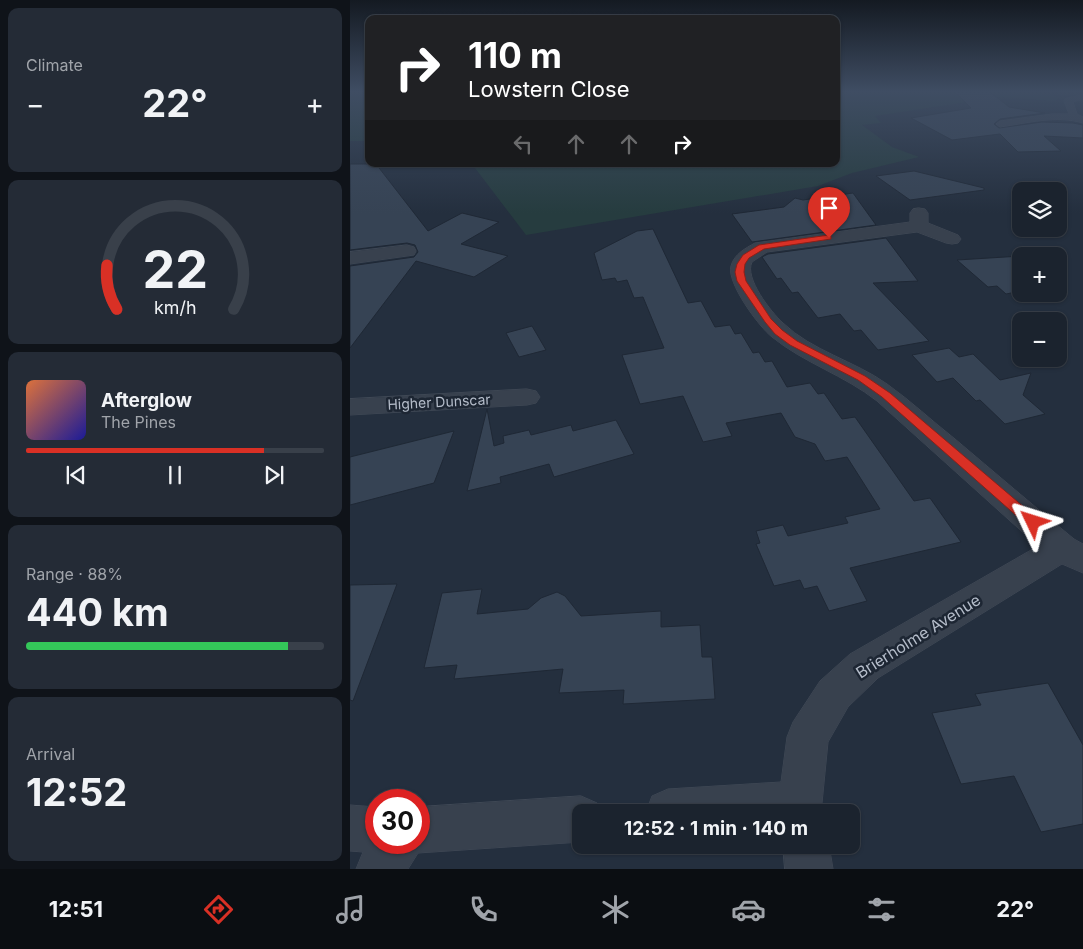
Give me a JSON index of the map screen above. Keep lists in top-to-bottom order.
{
  "streets": {
    "street": ["Higher Dunscar", "Brierholme Avenue"]
  },
  "page": {
    "tile": [
      "Climate",
      ["Range · 88%", "440 km"],
      ["Arrival", "12:52"]
    ],
    "turn": ["110 m", "Lowstern Close"],
    "heat": ["−", "22°", "+"],
    "map_buttons": ["+", "−"],
    "song": ["Afterglow", "The Pines"],
    "limit": "30",
    "trip": "12:52 · 1 min · 140 m",
    "tabs": ["12:51", "22°"],
    "gauge": ["22", "km/h"]
  }
}
